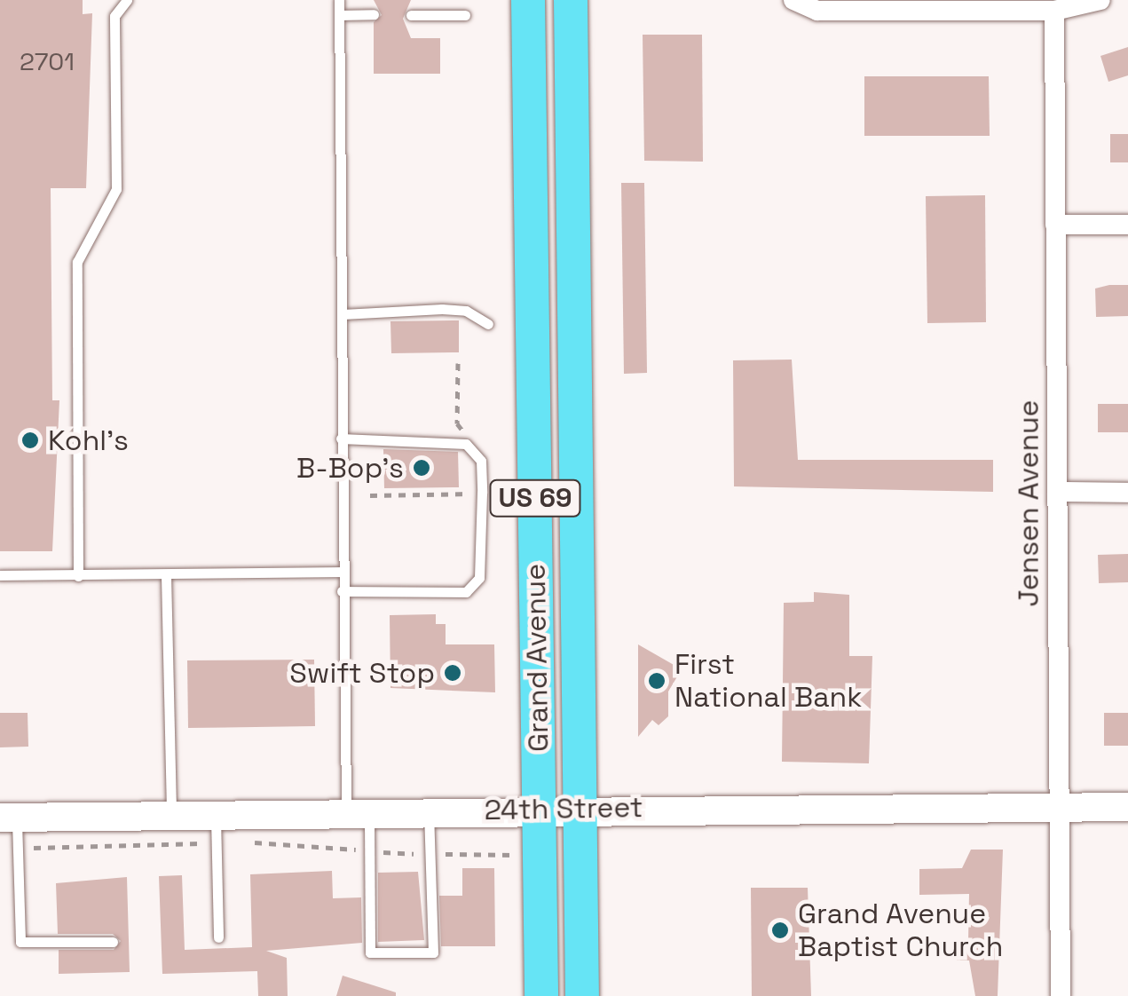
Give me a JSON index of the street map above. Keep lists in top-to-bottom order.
{
  "streets": {
    "main road": ["US 69", "Grand Avenue", "24th Street"],
    "street": ["Jensen Avenue"]
  },
  "crossings": [
    ["Jensen Avenue", "24th Street"],
    ["Grand Avenue", "24th Street"]
  ],
  "places": [
    "Kohl's",
    "B-Bop's",
    "Swift Stop",
    "First National Bank",
    "Grand Avenue Baptist Church"
  ],
  "house_numbers": ["2701"]
}
